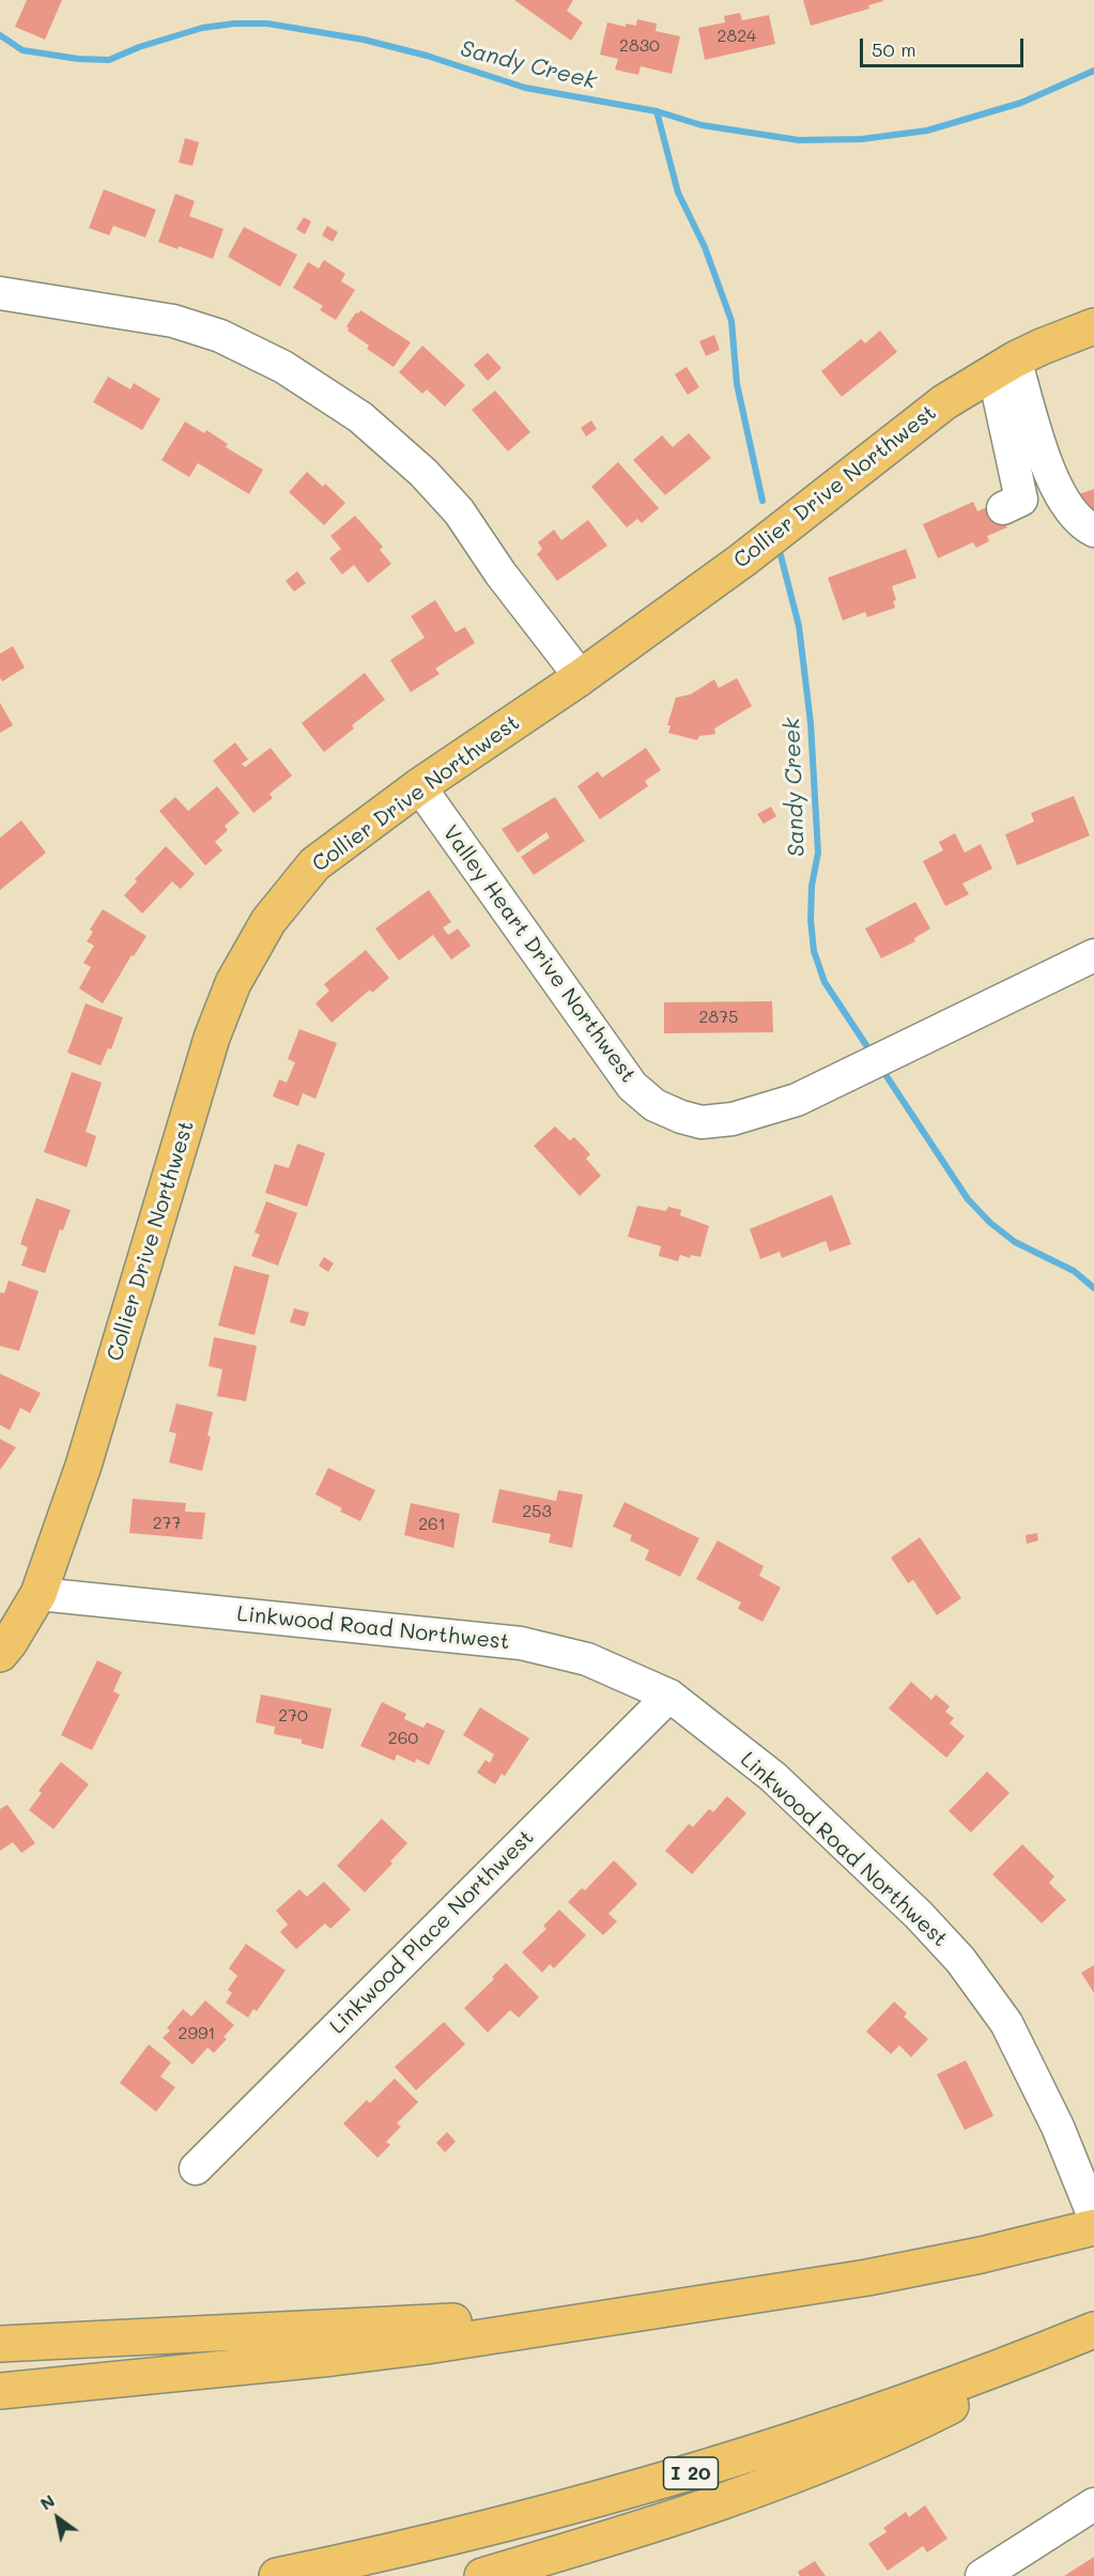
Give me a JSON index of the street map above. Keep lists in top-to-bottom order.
{
  "streets": {
    "main road": ["Collier Drive Northwest", "I 20"],
    "street": ["Valley Heart Drive Northwest", "Linkwood Road Northwest", "Linkwood Place Northwest"]
  },
  "crossings": [
    ["Collier Drive Northwest", "Valley Heart Drive Northwest"],
    ["Collier Drive Northwest", "Linkwood Road Northwest"],
    ["Linkwood Road Northwest", "Linkwood Place Northwest"]
  ],
  "water": ["Sandy Creek"],
  "house_numbers": [
    "2824",
    "2830",
    "2875",
    "253",
    "277",
    "261",
    "270",
    "260",
    "2991"
  ],
  "scale_bar": "50 m",
  "north": "top left"
}
